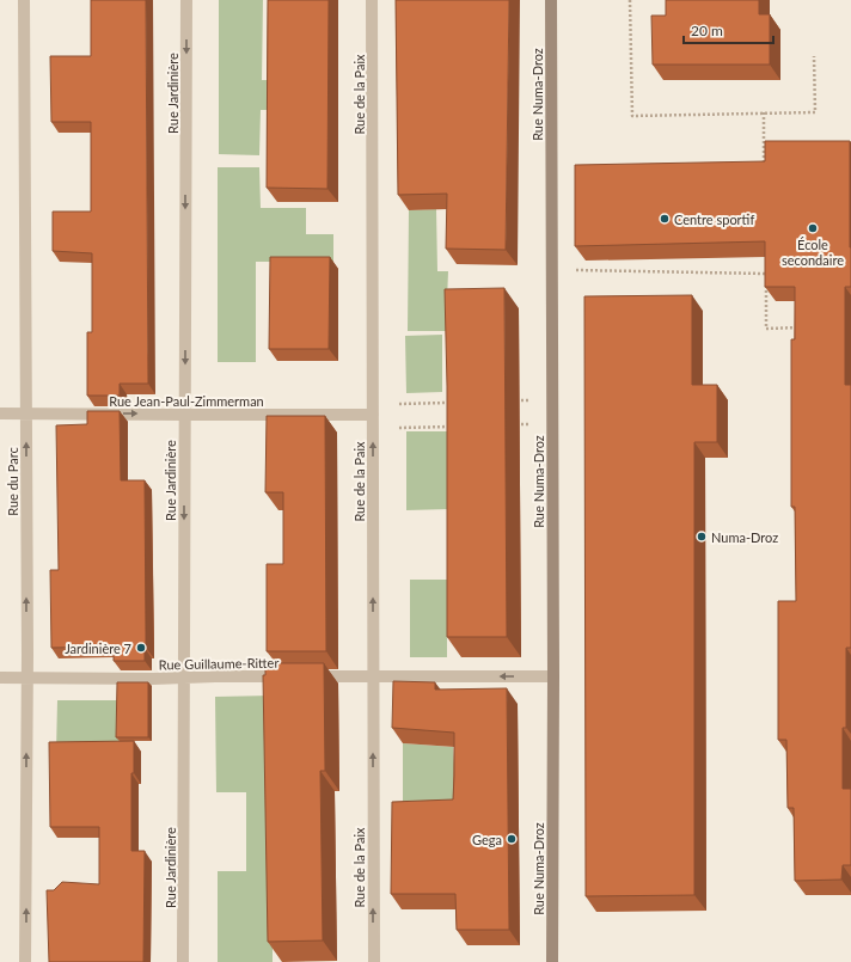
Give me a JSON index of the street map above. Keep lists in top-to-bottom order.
{
  "streets": {
    "main road": ["Rue Numa-Droz"],
    "street": [
      "Rue Jardinière",
      "Rue de la Paix",
      "Rue Jean-Paul-Zimmerman",
      "Rue du Parc",
      "Rue Guillaume-Ritter"
    ]
  },
  "crossings": [
    ["Rue Jardinière", "Rue Jean-Paul-Zimmerman"],
    ["Rue Jardinière", "Rue Guillaume-Ritter"],
    ["Rue de la Paix", "Rue Jean-Paul-Zimmerman"],
    ["Rue Jean-Paul-Zimmerman", "Rue du Parc"],
    ["Rue du Parc", "Rue Guillaume-Ritter"]
  ],
  "one_way": [
    "Rue Jardinière",
    "Rue de la Paix",
    "Rue Jean-Paul-Zimmerman",
    "Rue du Parc"
  ],
  "places": [
    "Centre sportif",
    "École secondaire",
    "Numa-Droz",
    "Jardinière 7",
    "Gega"
  ],
  "scale_bar": "20 m"
}
